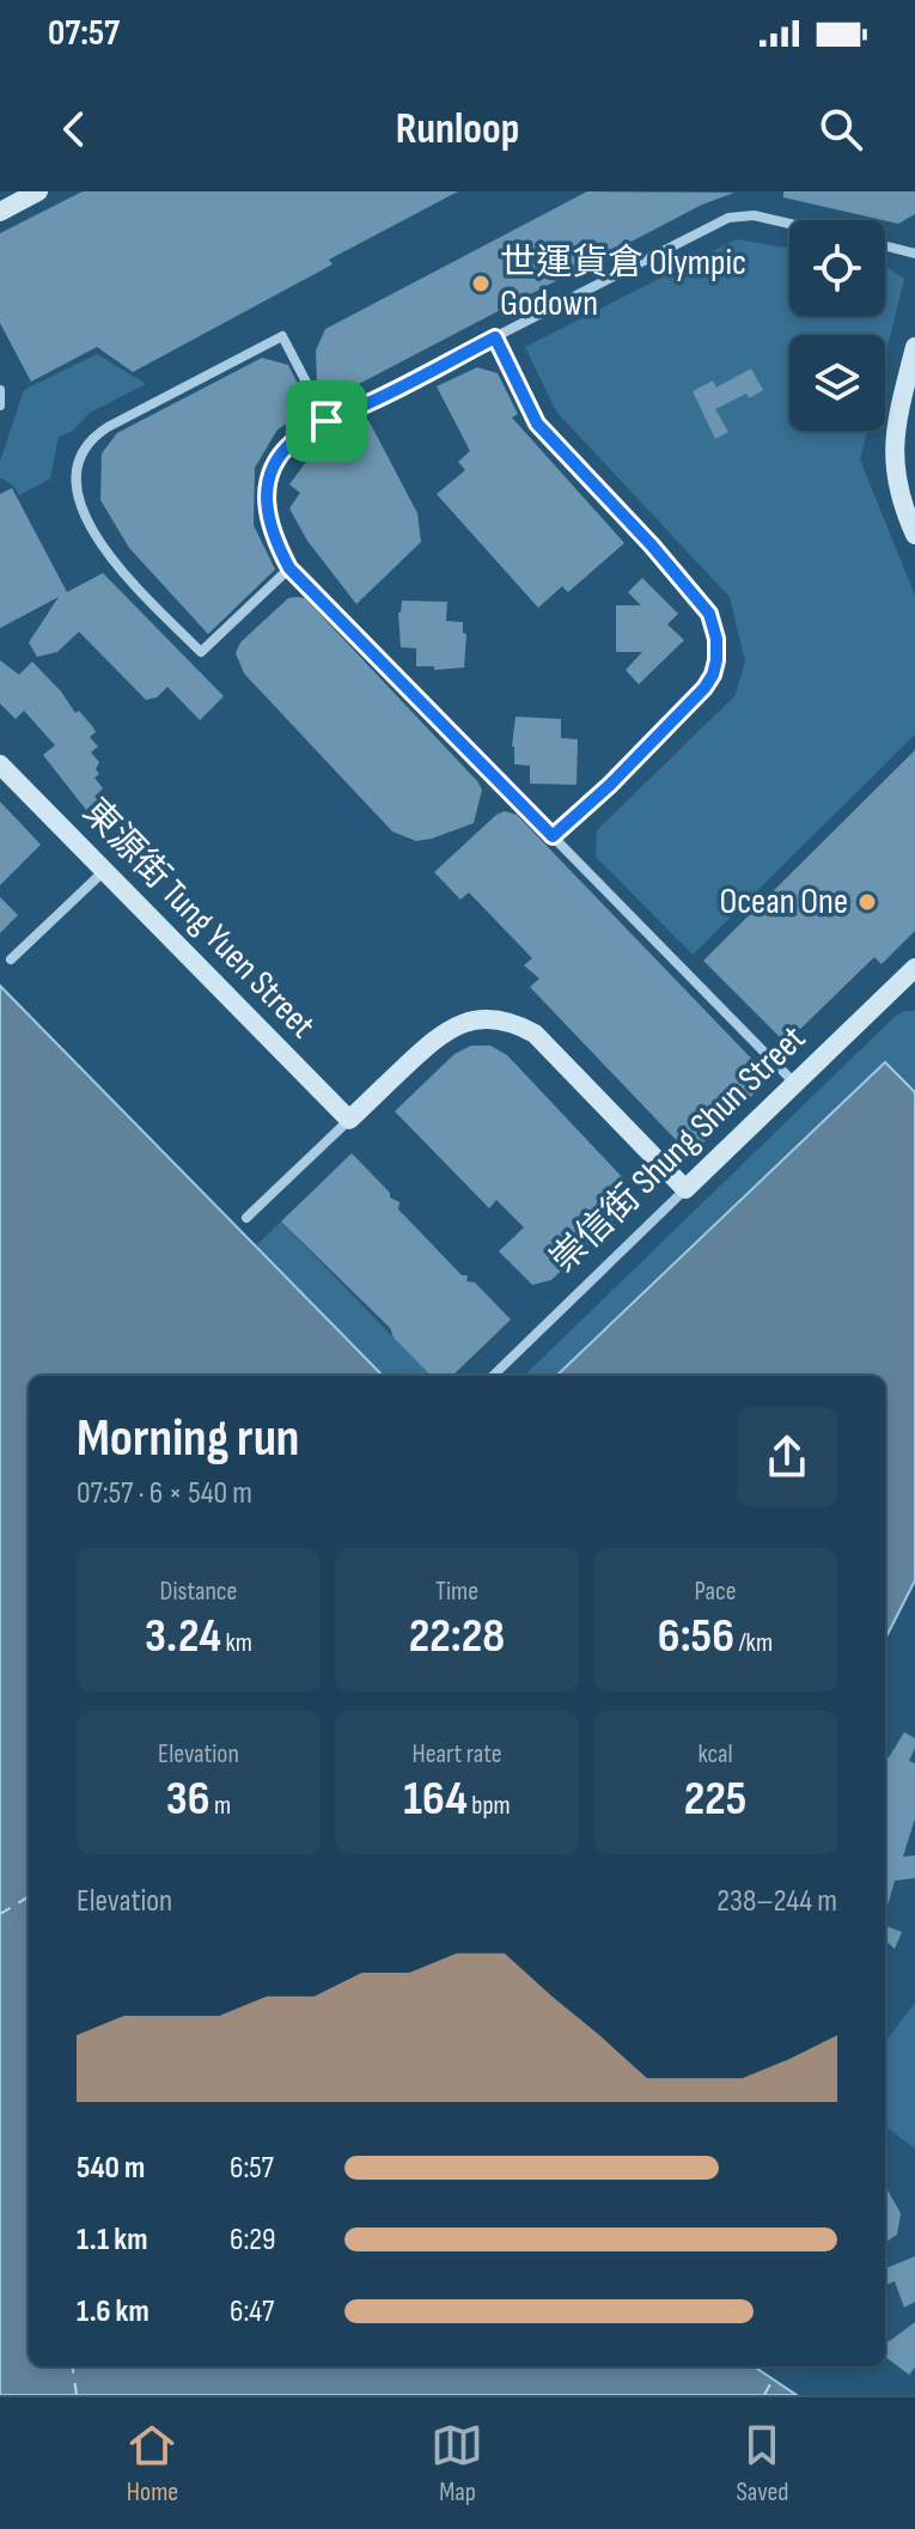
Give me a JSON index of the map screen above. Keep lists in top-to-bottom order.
{
  "streets": {
    "street": ["東源街 Tung Yuen Street", "崇信街 Shung Shun Street"]
  },
  "places": ["世運貨倉 Olympic Godown", "Ocean One"],
  "page": {
    "status": "07:57",
    "header": "Runloop",
    "heading": ["Morning run", "07:57 · 6 × 540 m"],
    "stats": [
      ["Distance", "3.24 km"],
      ["Time", "22:28"],
      ["Pace", "6:56 /km"],
      ["Elevation", "36 m"],
      ["Heart rate", "164 bpm"],
      ["kcal", "225"]
    ],
    "chart": ["Elevation", "238–244 m"],
    "list": [
      {
        "name": "540 m",
        "note": "6:57"
      },
      {
        "name": "1.1 km",
        "note": "6:29"
      },
      {
        "name": "1.6 km",
        "note": "6:47"
      }
    ],
    "tabs": ["Home", "Map", "Saved"]
  }
}
